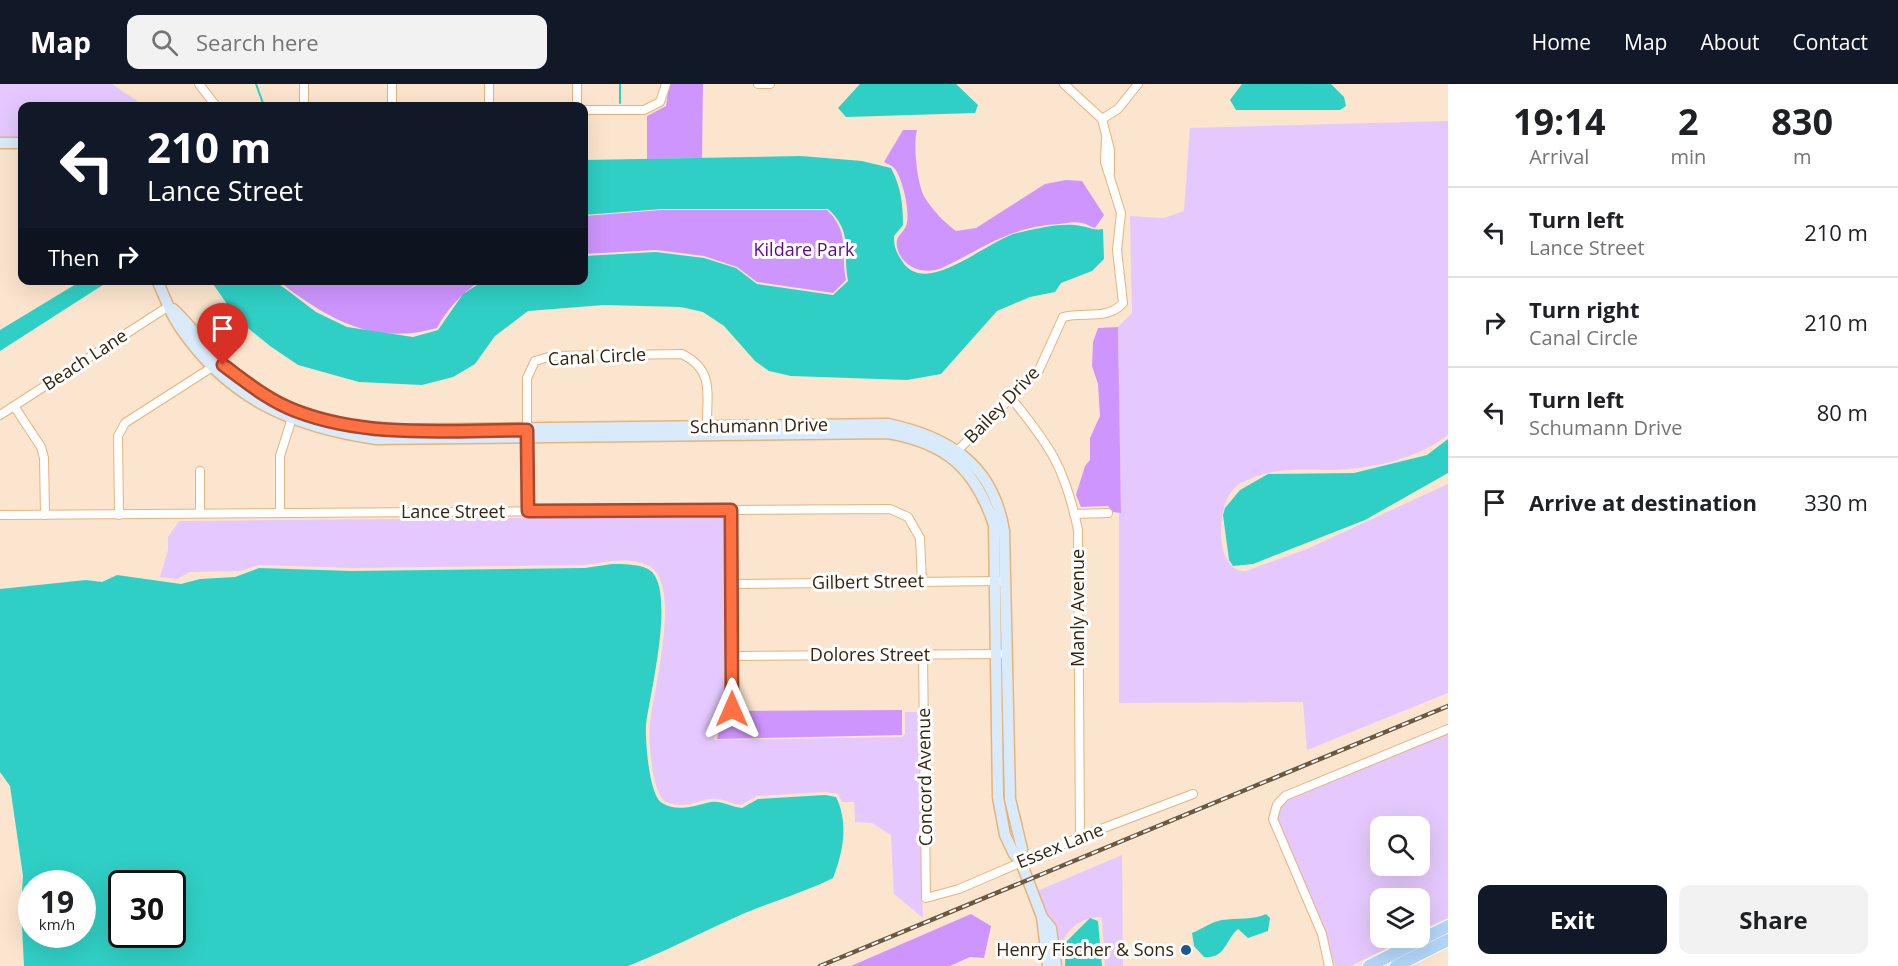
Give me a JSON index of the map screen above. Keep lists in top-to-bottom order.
{
  "streets": {
    "street": [
      "Canal Circle",
      "Beach Lane",
      "Bailey Drive",
      "Schumann Drive",
      "Lance Street",
      "Gilbert Street",
      "Manly Avenue",
      "Dolores Street",
      "Concord Avenue",
      "Essex Lane"
    ]
  },
  "crossings": [
    ["Canal Circle", "Schumann Drive"],
    ["Canal Circle", "Lance Street"],
    ["Beach Lane", "Schumann Drive"],
    ["Bailey Drive", "Schumann Drive"],
    ["Bailey Drive", "Manly Avenue"],
    ["Schumann Drive", "Gilbert Street"],
    ["Schumann Drive", "Dolores Street"],
    ["Schumann Drive", "Essex Lane"],
    ["Lance Street", "Gilbert Street"],
    ["Manly Avenue", "Essex Lane"],
    ["Dolores Street", "Concord Avenue"],
    ["Concord Avenue", "Essex Lane"]
  ],
  "parks": ["Kildare Park"],
  "places": ["Henry Fischer & Sons"],
  "page": {
    "header": "Map",
    "search": "Search here",
    "nav": [
      "Home",
      "Map",
      "About",
      "Contact"
    ],
    "eta": [
      "19:14",
      "Arrival",
      "2",
      "min",
      "830",
      "m"
    ],
    "turn": ["210 m", "Lance Street"],
    "list": [
      {
        "name": "Turn left",
        "note": "Lance Street",
        "value": "210 m"
      },
      {
        "name": "Turn right",
        "note": "Canal Circle",
        "value": "210 m"
      },
      {
        "name": "Turn left",
        "note": "Schumann Drive",
        "value": "80 m"
      },
      {
        "name": "Arrive at destination",
        "value": "330 m"
      }
    ],
    "then": "Then",
    "speed": "19 km/h",
    "limit": "30",
    "buttons": ["Exit", "Share"]
  }
}
